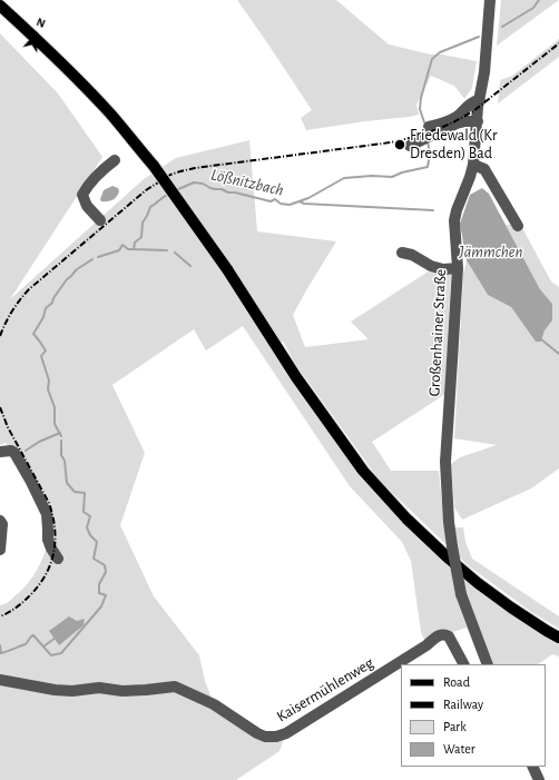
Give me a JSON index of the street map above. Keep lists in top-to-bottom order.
{
  "streets": {
    "street": ["Großenhainer Straße", "Kaisermühlenweg"]
  },
  "water": ["Lößnitzbach", "Jämmchen"],
  "places": ["Friedewald (Kr Dresden) Bad"],
  "legend": [
    "Road",
    "Railway",
    "Park",
    "Water"
  ],
  "north": "top"
}
